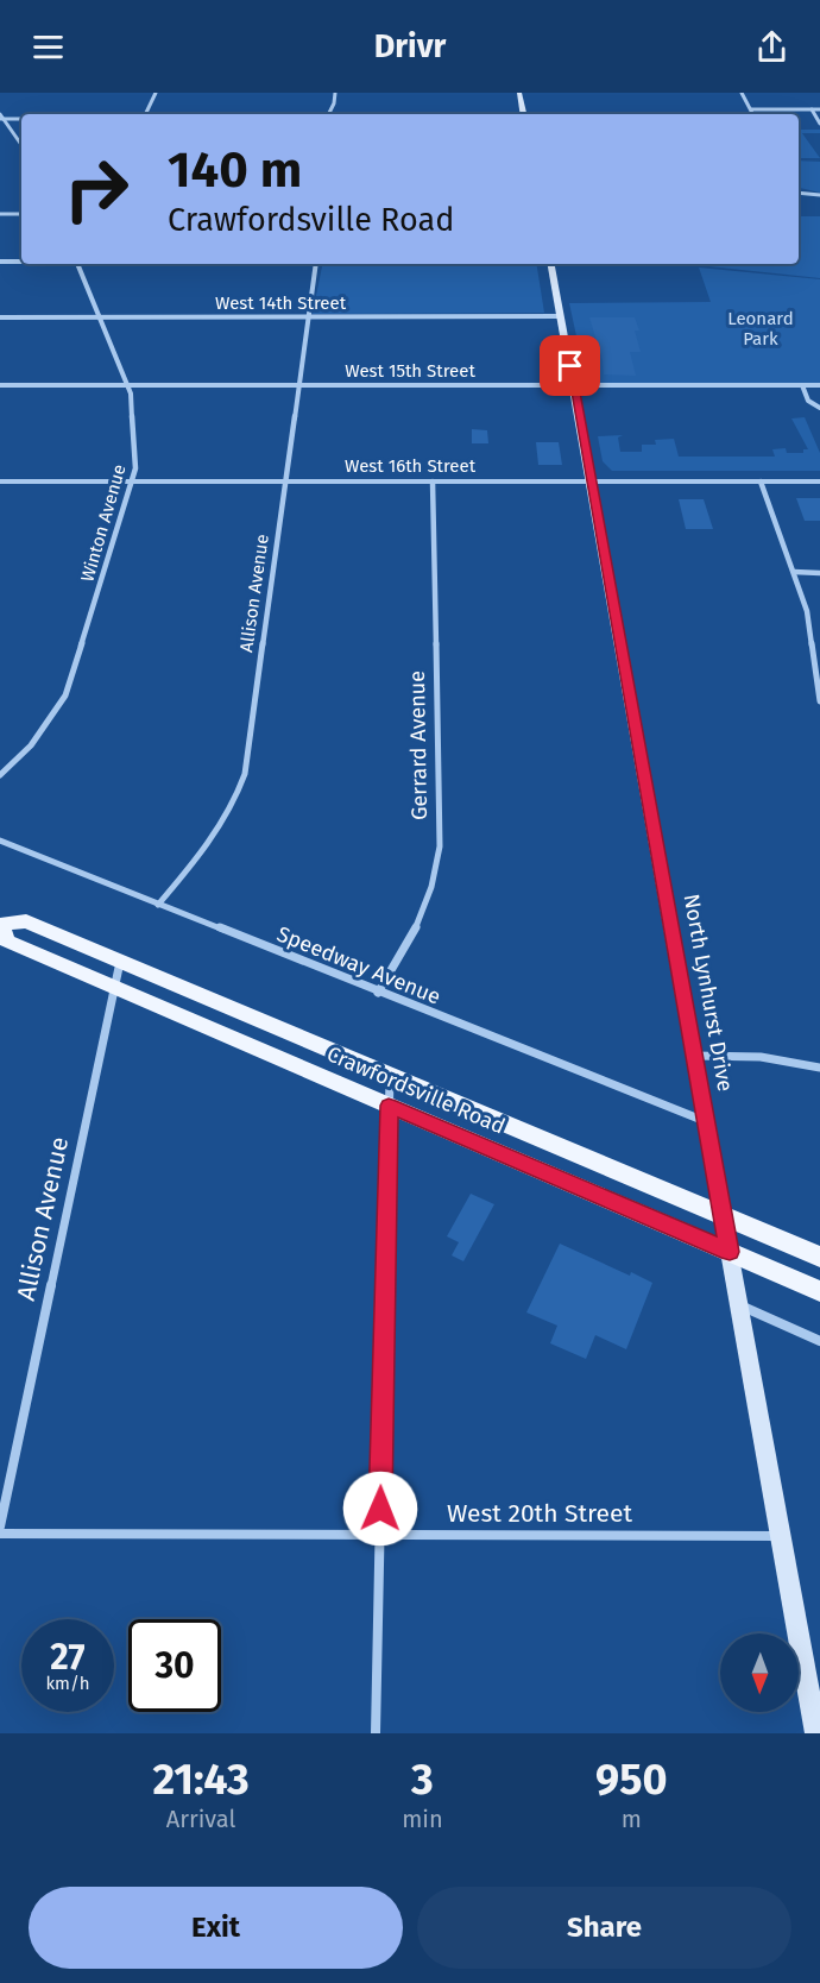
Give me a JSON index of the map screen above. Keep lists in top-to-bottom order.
{
  "streets": {
    "main road": ["North Lynhurst Drive", "Crawfordsville Road"],
    "street": [
      "West 14th Street",
      "West 15th Street",
      "West 16th Street",
      "Winton Avenue",
      "Allison Avenue",
      "Gerrard Avenue",
      "Speedway Avenue",
      "West 20th Street"
    ]
  },
  "crossings": [
    ["West 14th Street", "Winton Avenue"],
    ["West 14th Street", "Allison Avenue"],
    ["West 14th Street", "North Lynhurst Drive"],
    ["West 15th Street", "Winton Avenue"],
    ["West 15th Street", "Allison Avenue"],
    ["West 15th Street", "North Lynhurst Drive"],
    ["West 16th Street", "Winton Avenue"],
    ["West 16th Street", "Allison Avenue"],
    ["West 16th Street", "Gerrard Avenue"],
    ["West 16th Street", "North Lynhurst Drive"],
    ["Allison Avenue", "Speedway Avenue"],
    ["Allison Avenue", "Crawfordsville Road"],
    ["Gerrard Avenue", "Speedway Avenue"],
    ["Speedway Avenue", "North Lynhurst Drive"],
    ["North Lynhurst Drive", "Crawfordsville Road"],
    ["North Lynhurst Drive", "West 20th Street"]
  ],
  "parks": ["Leonard Park"],
  "north": "bottom",
  "page": {
    "header": "Drivr",
    "turn": ["140 m", "Crawfordsville Road"],
    "speed": "27 km/h",
    "limit": "30",
    "eta": [
      "21:43",
      "Arrival",
      "3",
      "min",
      "950",
      "m"
    ],
    "buttons": ["Exit", "Share"]
  }
}
